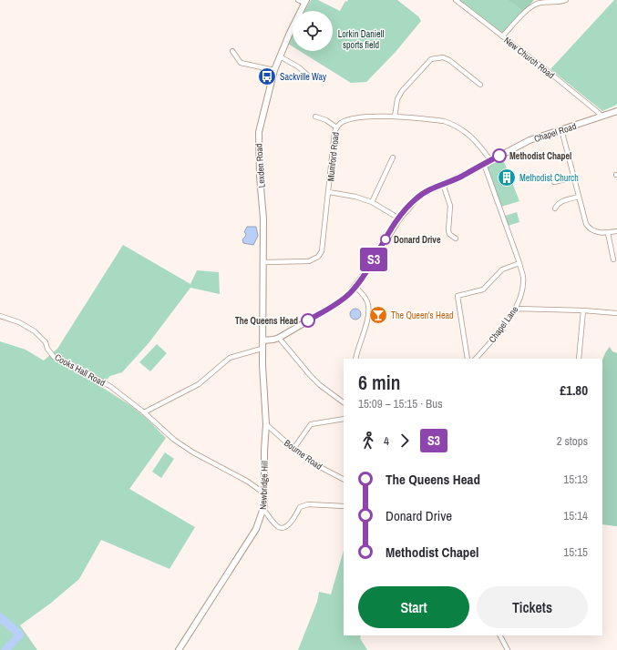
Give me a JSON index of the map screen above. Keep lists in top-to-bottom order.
{
  "streets": {
    "street": [
      "New Church Road",
      "Chapel Road",
      "Mumford Road",
      "Lexden Road",
      "Chapel Lane",
      "Cooks Hall Road",
      "Bourne Road",
      "Newbridge Hill"
    ]
  },
  "crossings": [
    ["New Church Road", "Chapel Road"],
    ["Chapel Road", "Mumford Road"],
    ["Chapel Road", "Lexden Road"],
    ["Chapel Road", "Chapel Lane"],
    ["Chapel Road", "Newbridge Hill"],
    ["Mumford Road", "Lexden Road"],
    ["Lexden Road", "Newbridge Hill"],
    ["Cooks Hall Road", "Newbridge Hill"],
    ["Bourne Road", "Newbridge Hill"]
  ],
  "parks": ["Lorkin Daniell sports field"],
  "places": {
    "bus stop": ["Sackville Way"],
    "other": ["Methodist Chapel", "Donard Drive", "The Queens Head"],
    "building": ["Methodist Church"],
    "bar": ["The Queen's Head"]
  },
  "lines": ["bus line S3"],
  "page": {
    "on_map": "S3",
    "heading": ["6 min", "15:09 – 15:15 · Bus", "£1.80"],
    "legs": ["4", "S3", "2 stops"],
    "list": [
      {
        "name": "The Queens Head",
        "value": "15:13"
      },
      {
        "name": "Donard Drive",
        "value": "15:14"
      },
      {
        "name": "Methodist Chapel",
        "value": "15:15"
      }
    ],
    "buttons": ["Start", "Tickets"]
  }
}
